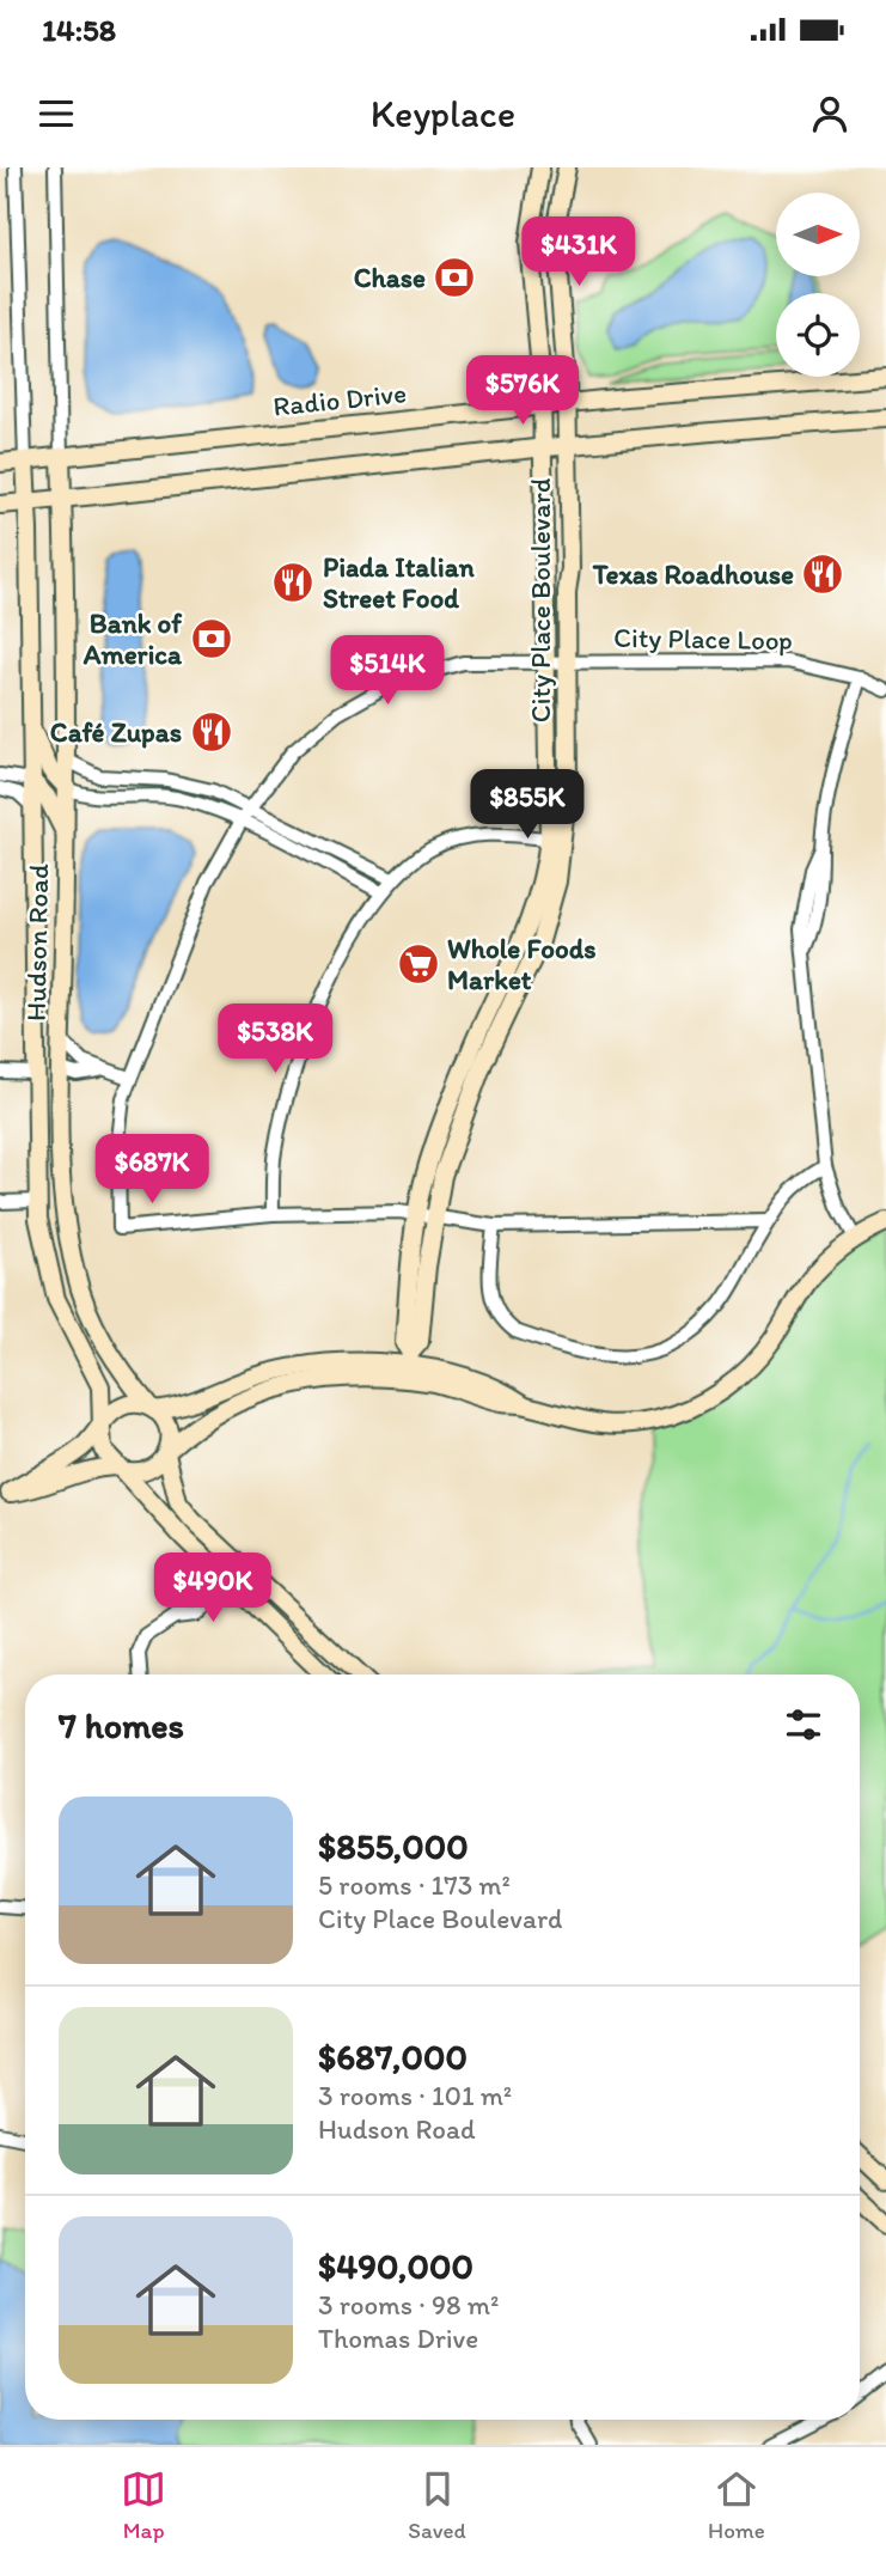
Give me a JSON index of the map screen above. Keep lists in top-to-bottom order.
{
  "streets": {
    "street": [
      "Radio Drive",
      "City Place Boulevard",
      "City Place Loop",
      "Hudson Road"
    ]
  },
  "crossings": [
    ["Radio Drive", "Hudson Road"],
    ["City Place Boulevard", "City Place Loop"]
  ],
  "places": {
    "bank": ["Chase", "Bank of America"],
    "restaurant": ["Texas Roadhouse", "Piada Italian Street Food", "Café Zupas"],
    "supermarket": ["Whole Foods Market"]
  },
  "north": "right",
  "page": {
    "status": "14:58",
    "header": "Keyplace",
    "price": [
      "$431K",
      "$576K",
      "$514K",
      "$855K",
      "$538K",
      "$687K",
      "$490K"
    ],
    "heading": "7 homes",
    "list": [
      {
        "name": "$855,000",
        "note": "5 rooms · 173 m² · City Place Boulevard"
      },
      {
        "name": "$687,000",
        "note": "3 rooms · 101 m² · Hudson Road"
      },
      {
        "name": "$490,000",
        "note": "3 rooms · 98 m² · Thomas Drive"
      }
    ],
    "tabs": ["Map", "Saved", "Home"]
  }
}
